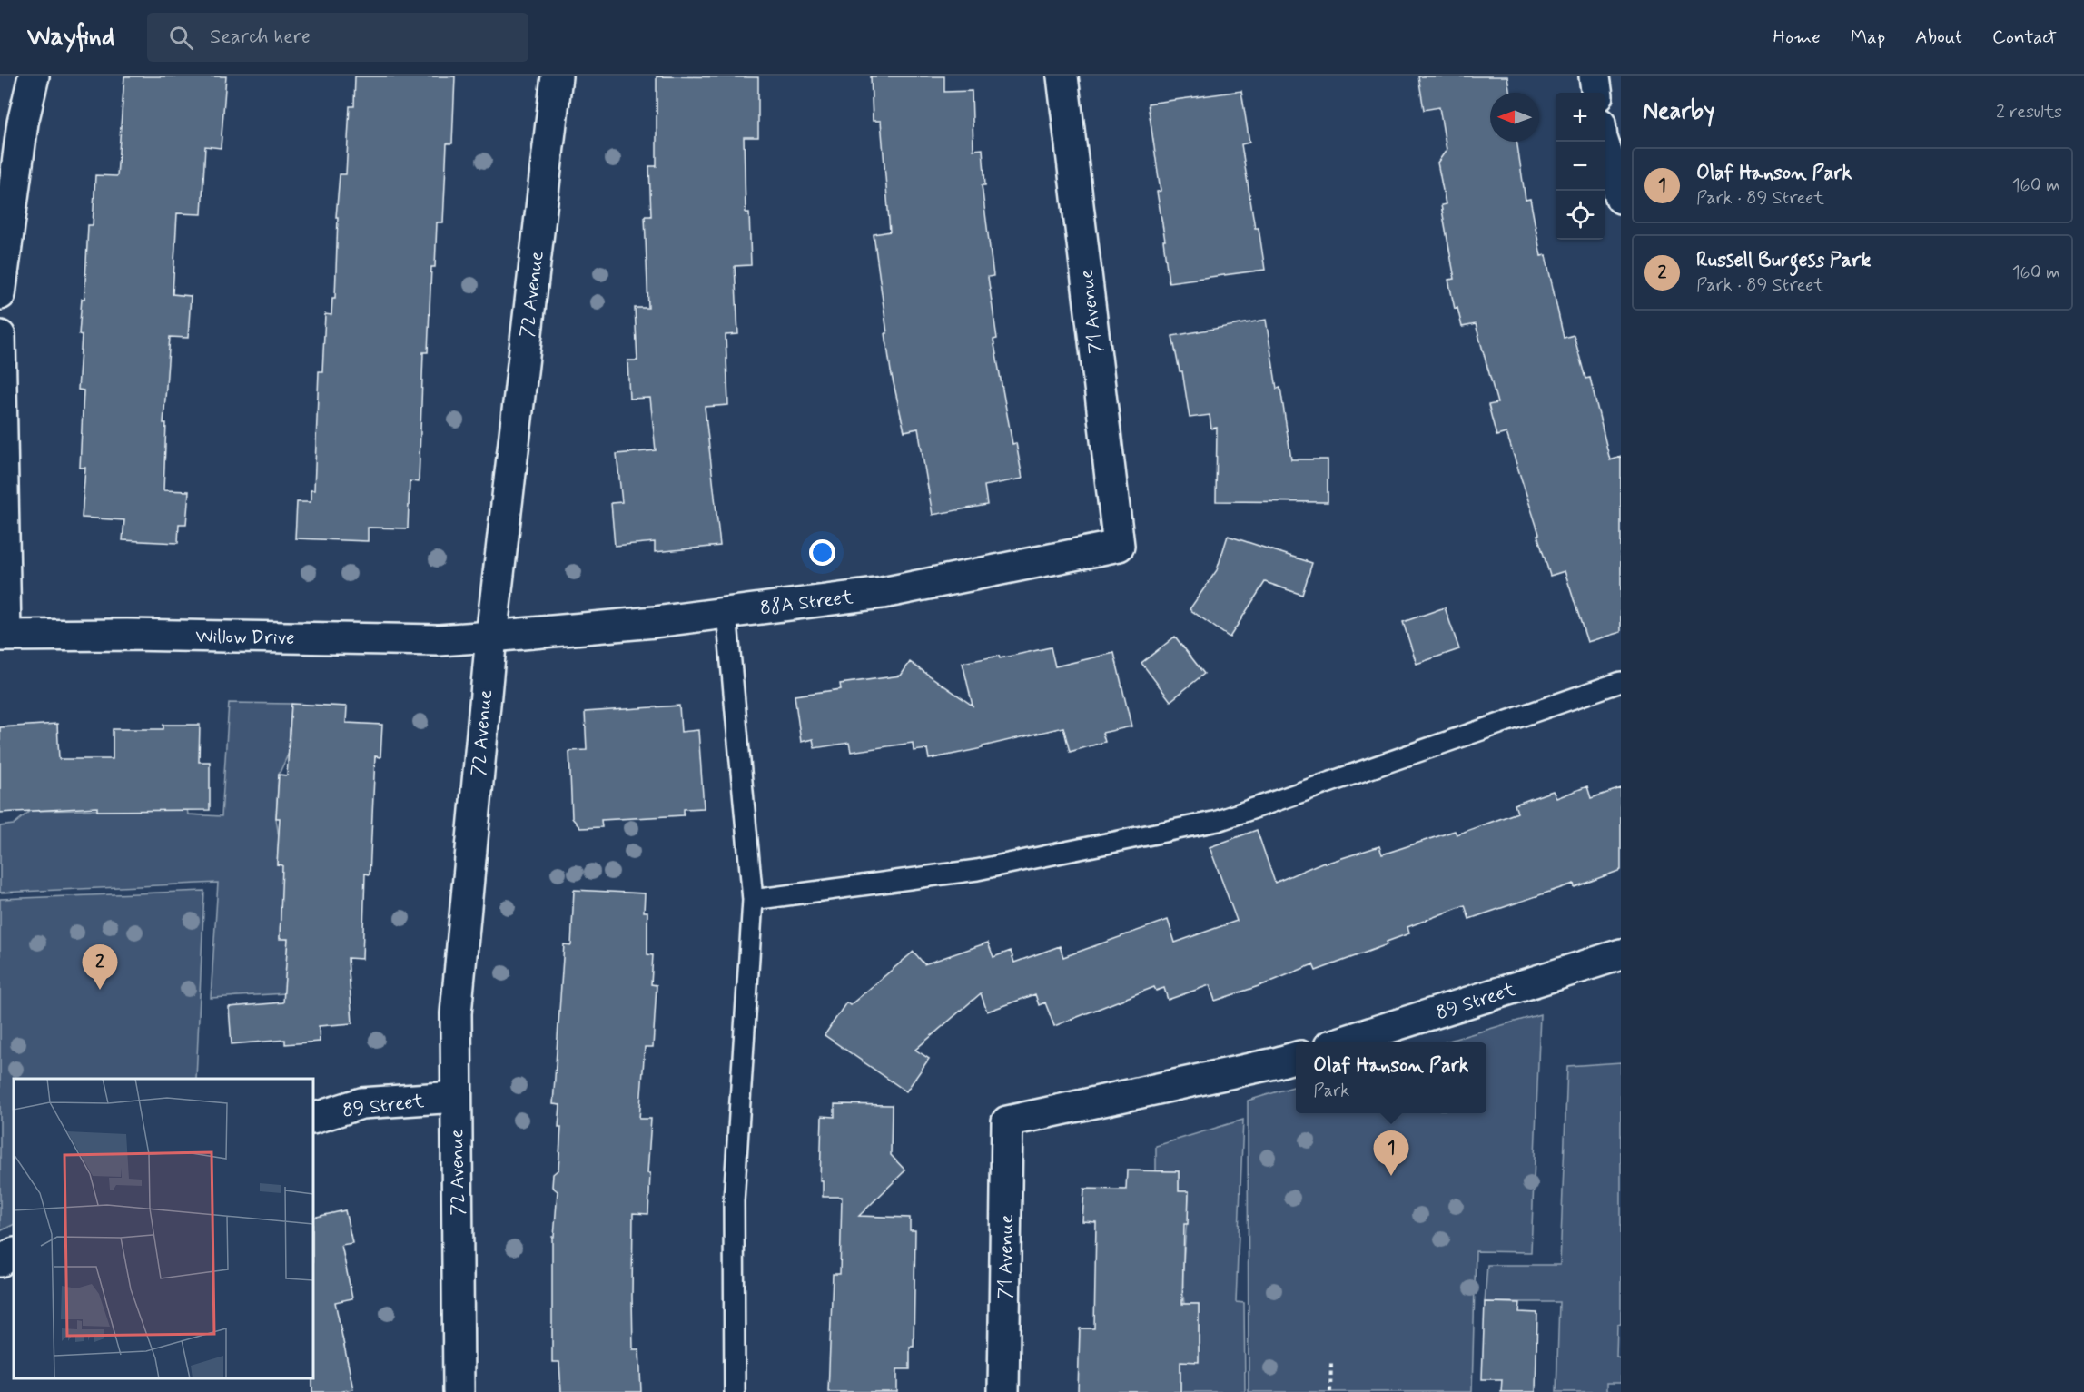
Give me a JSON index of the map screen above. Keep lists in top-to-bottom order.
{
  "streets": {
    "street": [
      "72 Avenue",
      "71 Avenue",
      "88A Street",
      "Willow Drive",
      "89 Street"
    ]
  },
  "crossings": [
    ["72 Avenue", "88A Street"],
    ["72 Avenue", "Willow Drive"],
    ["72 Avenue", "89 Street"],
    ["71 Avenue", "88A Street"],
    ["88A Street", "Willow Drive"]
  ],
  "north": "left",
  "page": {
    "header": "Wayfind",
    "search": "Search here",
    "nav": [
      "Home",
      "Map",
      "About",
      "Contact"
    ],
    "heading": ["Nearby", "2 results"],
    "map_buttons": ["+", "−"],
    "list": [
      {
        "mark": "1",
        "name": "Olaf Hanson Park",
        "note": "Park · 89 Street",
        "value": "160 m"
      },
      {
        "mark": "2",
        "name": "Russell Burgess Park",
        "note": "Park · 89 Street",
        "value": "160 m"
      }
    ],
    "pins": ["2", "1"],
    "popup": ["Olaf Hanson Park", "Park"]
  }
}
